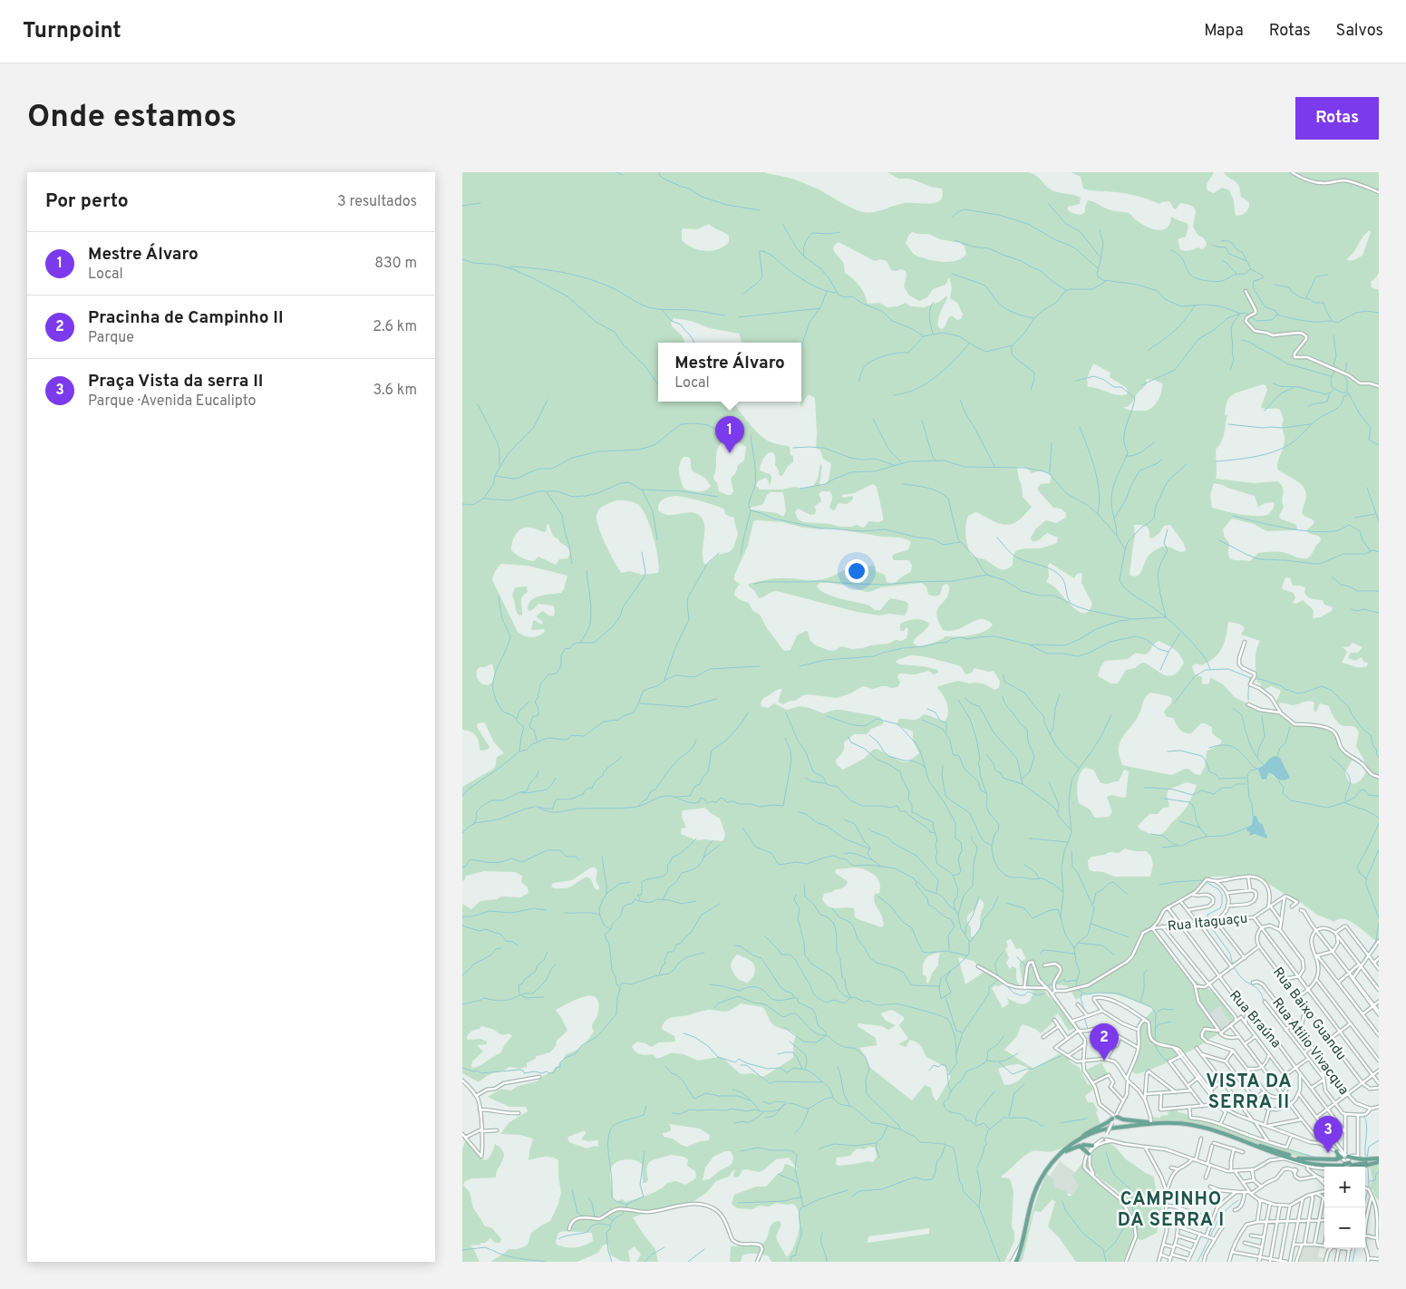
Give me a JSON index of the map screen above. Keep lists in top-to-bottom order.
{
  "streets": {
    "street": [
      "Rua Itaguaçu",
      "Rua Baixo Guandu",
      "Rua Braúna",
      "Rua Atilio Vivacqua"
    ]
  },
  "crossings": [
    ["Rua Itaguaçu", "Rua Braúna"]
  ],
  "districts": ["VISTA DA SERRA II", "CAMPINHO DA SERRA I"],
  "page": {
    "header": "Turnpoint",
    "nav": ["Mapa", "Rotas", "Salvos"],
    "buttons": "Rotas",
    "title": "Onde estamos",
    "heading": ["Por perto", "3 resultados"],
    "list": [
      {
        "mark": "1",
        "name": "Mestre Álvaro",
        "note": "Local",
        "value": "830 m"
      },
      {
        "mark": "2",
        "name": "Pracinha de Campinho II",
        "note": "Parque",
        "value": "2.6 km"
      },
      {
        "mark": "3",
        "name": "Praça Vista da serra II",
        "note": "Parque · Avenida Eucalipto",
        "value": "3.6 km"
      }
    ],
    "popup": ["Mestre Álvaro", "Local"],
    "pins": ["1", "2", "3"],
    "map_buttons": ["+", "−"]
  }
}
